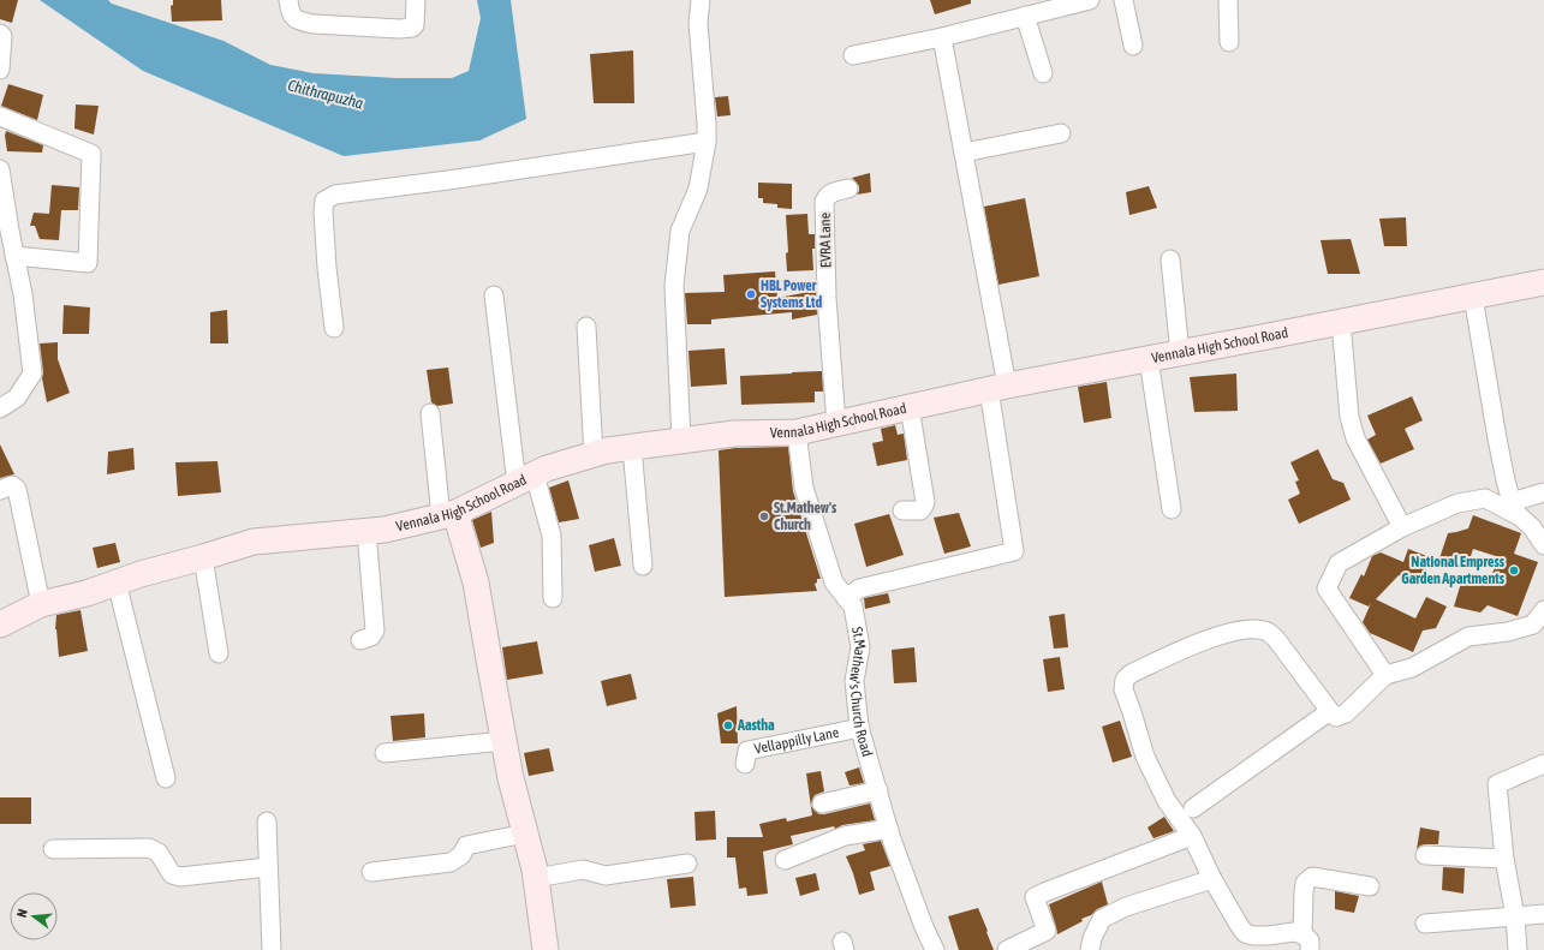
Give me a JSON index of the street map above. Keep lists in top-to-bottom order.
{
  "streets": {
    "main road": ["Vennala High School Road"],
    "street": ["EVRA Lane", "St.Mathew's Church Road", "Vellappilly Lane"]
  },
  "crossings": [
    ["EVRA Lane", "Vennala High School Road"],
    ["Vennala High School Road", "St.Mathew's Church Road"],
    ["St.Mathew's Church Road", "Vellappilly Lane"]
  ],
  "water": ["Chithrapuzha"],
  "places": [
    "HBL Power Systems Ltd",
    "St.Mathew's Church",
    "National Empress Garden Apartments",
    "Aastha"
  ],
  "north": "left"
}
